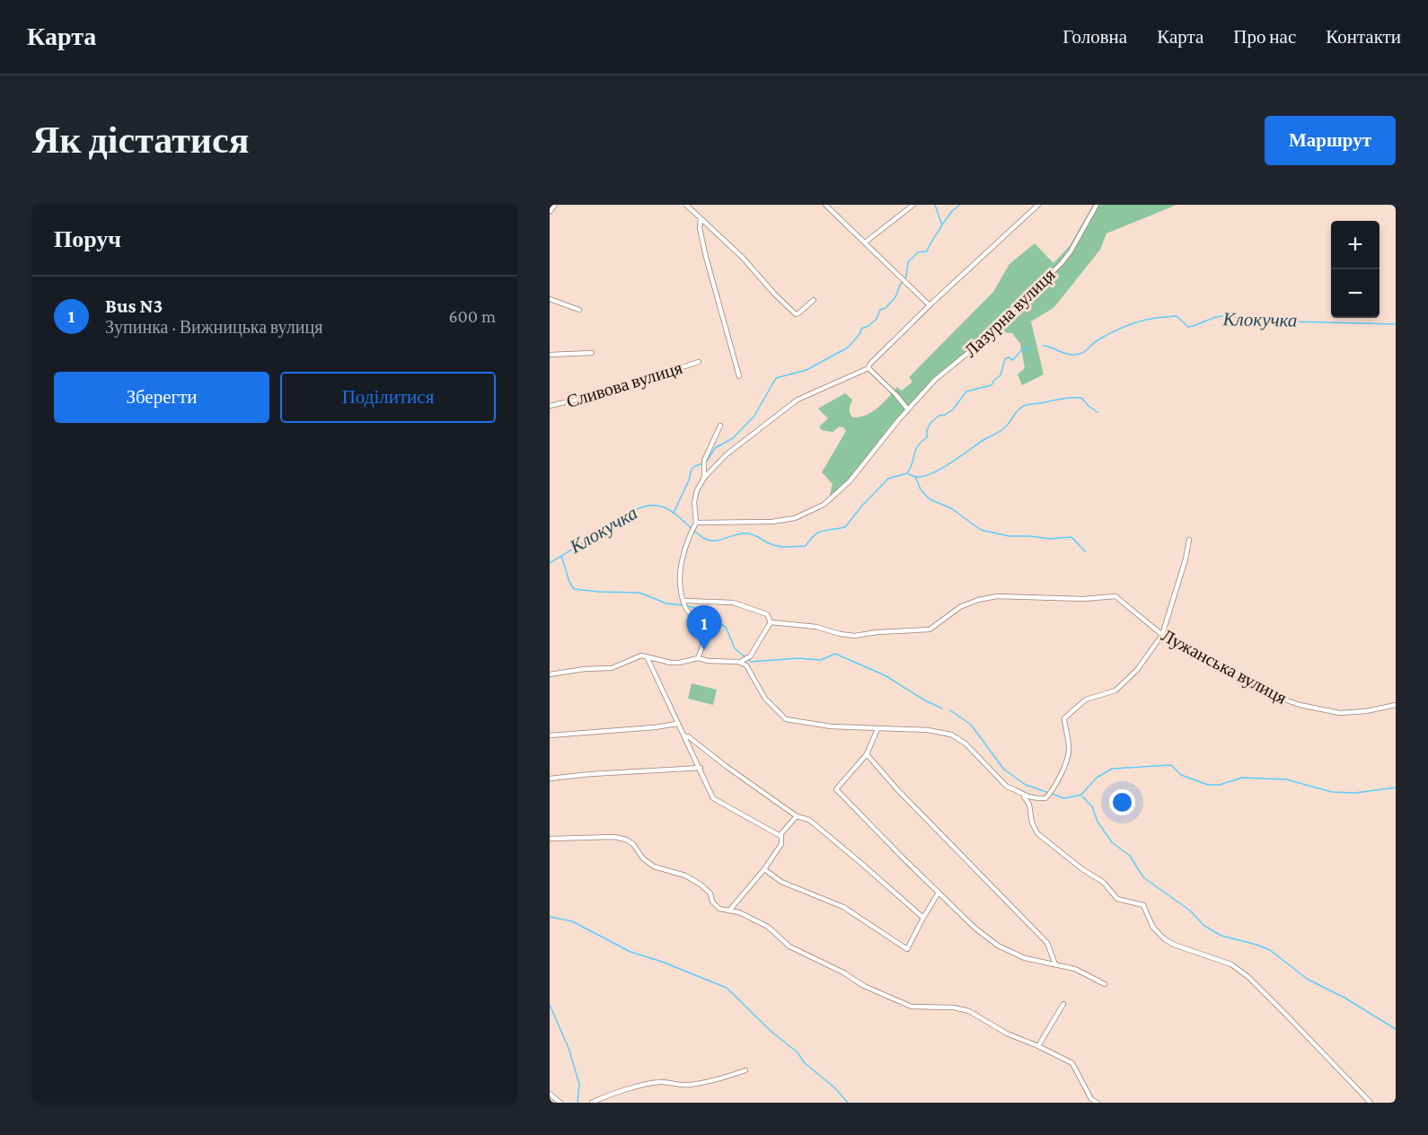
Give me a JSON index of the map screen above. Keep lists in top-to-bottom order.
{
  "streets": {
    "street": ["Лазурна вулиця", "Сливова вулиця", "Лужанська вулиця"]
  },
  "water": ["Клокучка"],
  "page": {
    "header": "Карта",
    "nav": [
      "Головна",
      "Карта",
      "Про нас",
      "Контакти"
    ],
    "buttons": [
      "Маршрут",
      ["Зберегти", "Поділитися"]
    ],
    "title": "Як дістатися",
    "heading": "Поруч",
    "map_buttons": ["+", "−"],
    "list": [
      {
        "mark": "1",
        "name": "Bus N3",
        "note": "Зупинка · Вижницька вулиця",
        "value": "600 m"
      }
    ],
    "pins": "1"
  }
}
